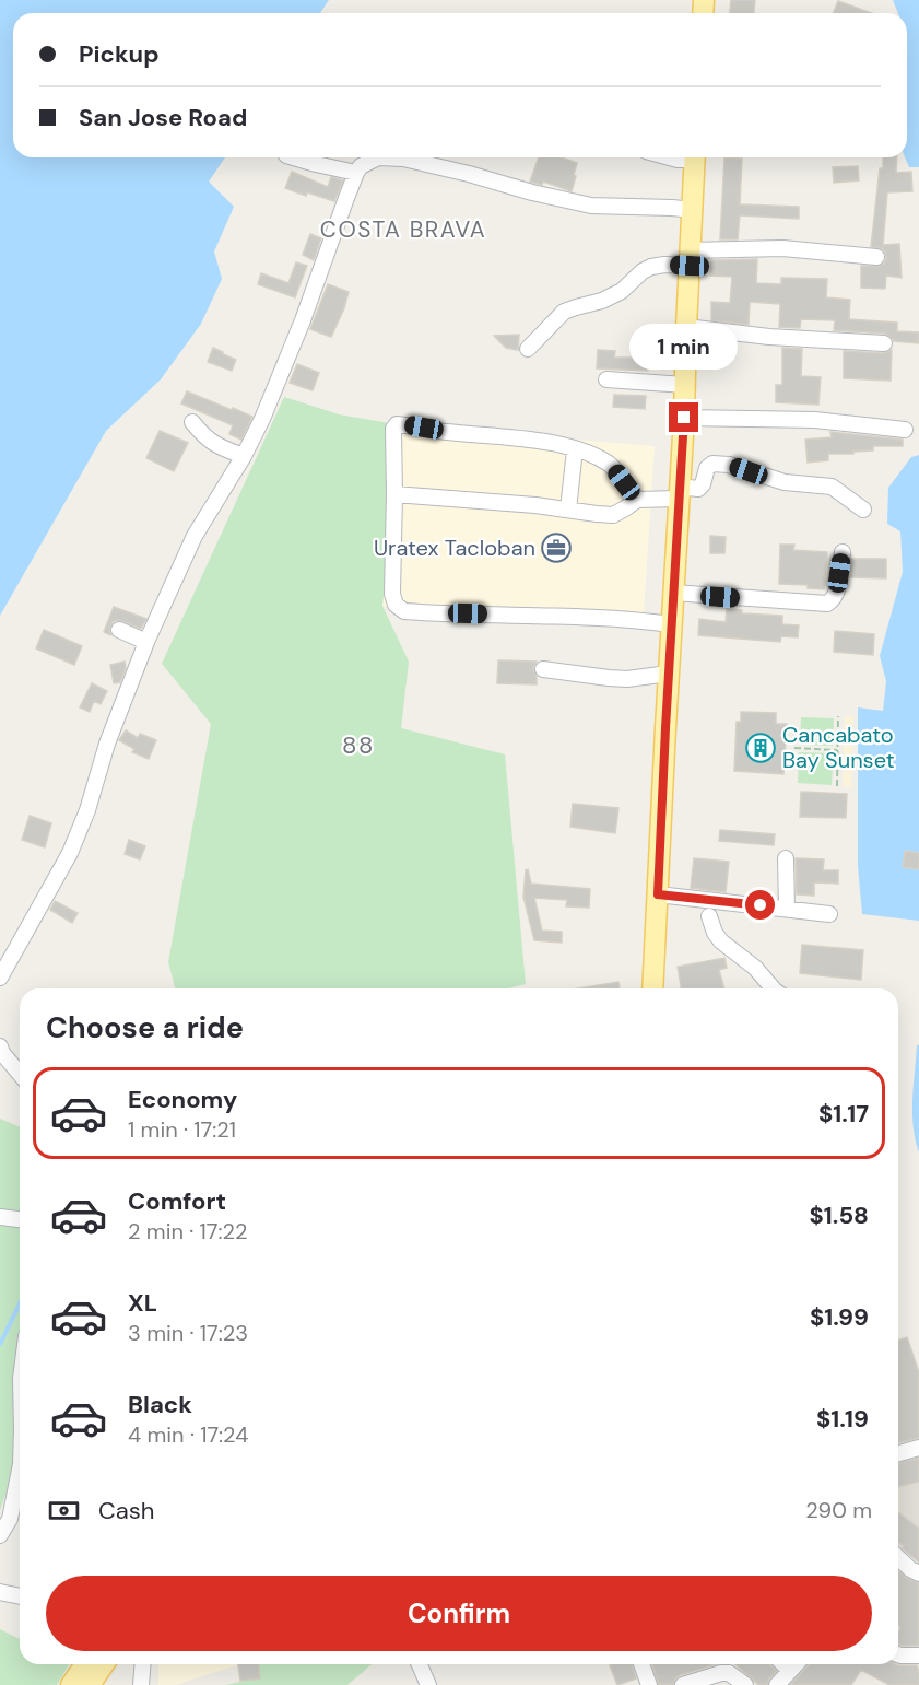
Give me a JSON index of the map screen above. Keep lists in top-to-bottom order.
{
  "districts": ["COSTA BRAVA", "88"],
  "places": {
    "office": ["Uratex Tacloban"],
    "building": ["Cancabato Bay Sunset"]
  },
  "page": {
    "banner": ["Pickup", "San Jose Road"],
    "bubble": "1 min",
    "heading": "Choose a ride",
    "list": [
      {
        "name": "Economy",
        "note": "1 min · 17:21",
        "value": "$1.17"
      },
      {
        "name": "Comfort",
        "note": "2 min · 17:22",
        "value": "$1.58"
      },
      {
        "name": "XL",
        "note": "3 min · 17:23",
        "value": "$1.99"
      },
      {
        "name": "Black",
        "note": "4 min · 17:24",
        "value": "$1.19"
      }
    ],
    "pay": ["Cash", "290 m"],
    "buttons": "Confirm"
  }
}
